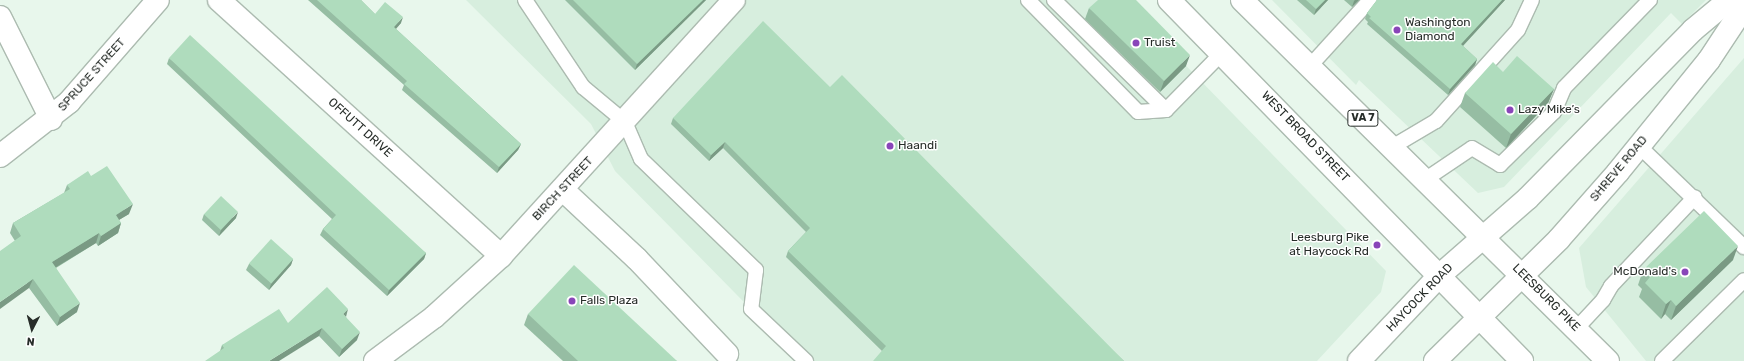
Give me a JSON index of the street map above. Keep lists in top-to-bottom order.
{
  "streets": {
    "main road": [
      "SPRUCE STREET",
      "VA 7",
      "OFFUTT DRIVE",
      "WEST BROAD STREET",
      "SHREVE ROAD",
      "BIRCH STREET",
      "HAYCOCK ROAD",
      "LEESBURG PIKE"
    ]
  },
  "crossings": [
    ["VA 7", "HAYCOCK ROAD"],
    ["VA 7", "LEESBURG PIKE"],
    ["OFFUTT DRIVE", "BIRCH STREET"],
    ["WEST BROAD STREET", "HAYCOCK ROAD"],
    ["SHREVE ROAD", "LEESBURG PIKE"],
    ["HAYCOCK ROAD", "LEESBURG PIKE"]
  ],
  "places": [
    "Washington Diamond",
    "Truist",
    "Lazy Mike’s",
    "Haandi",
    "Leesburg Pike at Haycock Rd",
    "McDonald's",
    "Falls Plaza"
  ],
  "north": "bottom"
}
